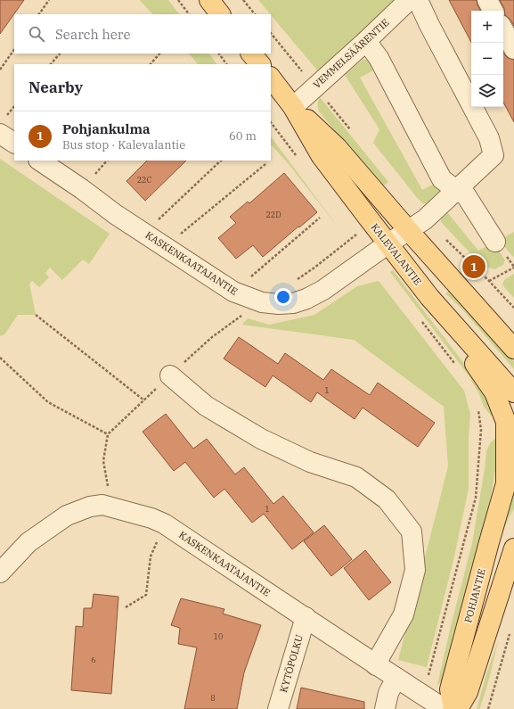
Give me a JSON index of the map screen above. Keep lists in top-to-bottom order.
{
  "streets": {
    "main road": ["KALEVALANTIE", "POHJANTIE"],
    "street": ["VEMMELSÄÄRENTIE", "KASKENKAATAJANTIE", "KYTÖPOLKU"]
  },
  "crossings": [
    ["VEMMELSÄÄRENTIE", "KALEVALANTIE"],
    ["KALEVALANTIE", "KASKENKAATAJANTIE"],
    ["KALEVALANTIE", "POHJANTIE"],
    ["KASKENKAATAJANTIE", "KYTÖPOLKU"]
  ],
  "house_numbers": [
    "22C",
    "22D",
    "1",
    "1",
    "10",
    "6",
    "8"
  ],
  "page": {
    "map_buttons": ["+", "−"],
    "search": "Search here",
    "heading": "Nearby",
    "list": [
      {
        "mark": "1",
        "name": "Pohjankulma",
        "note": "Bus stop · Kalevalantie",
        "value": "60 m"
      }
    ],
    "pins": "1"
  }
}
